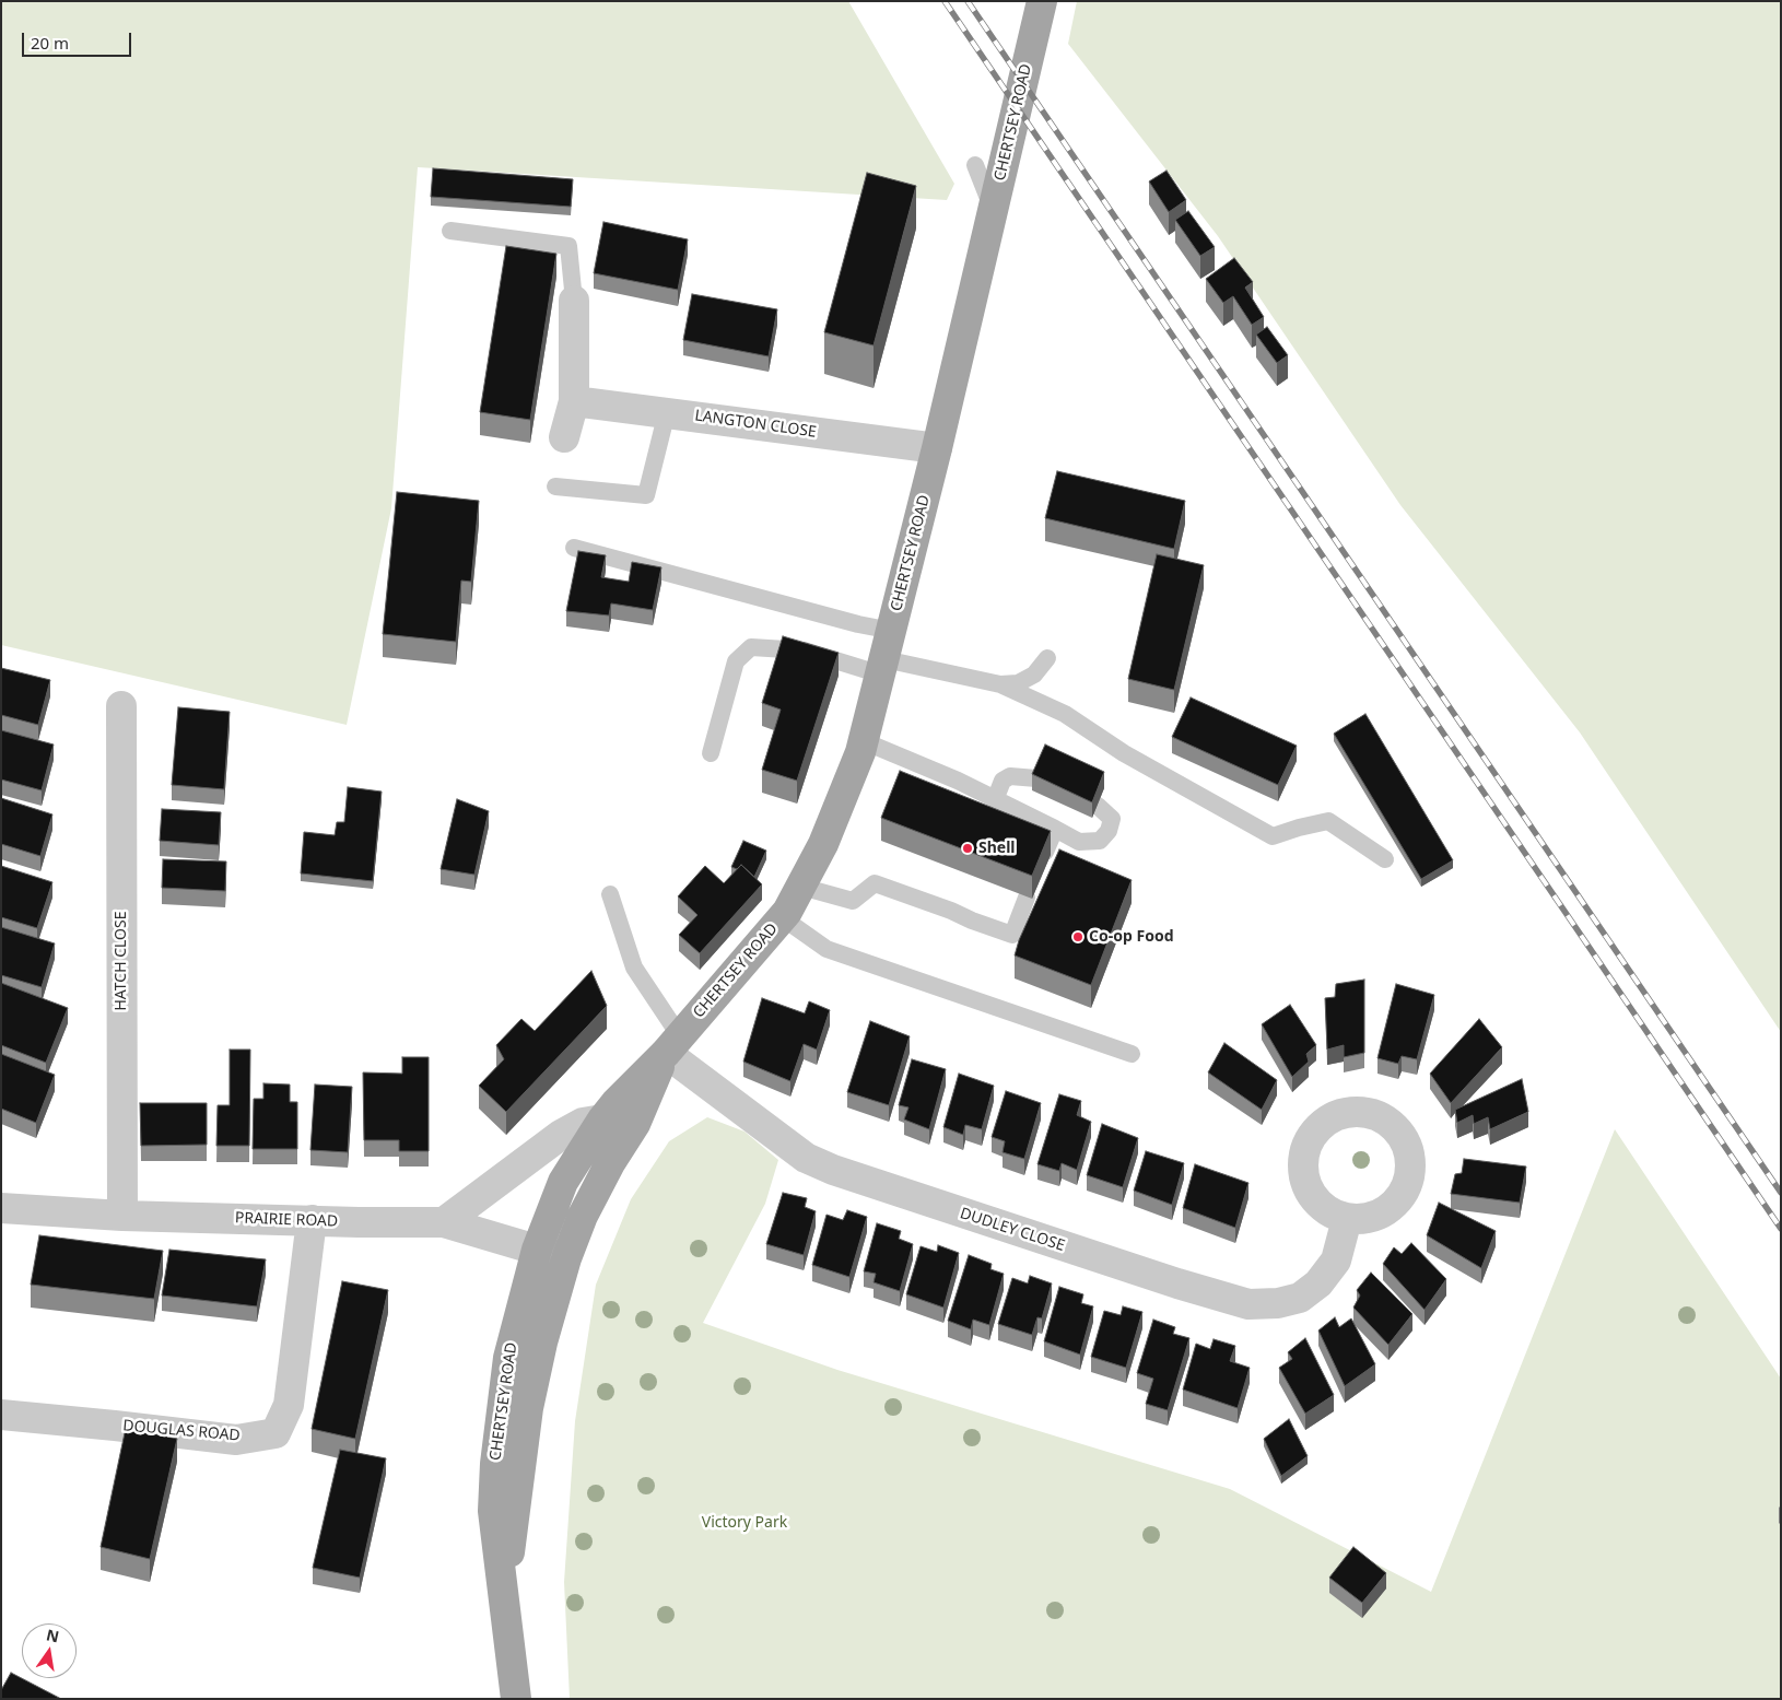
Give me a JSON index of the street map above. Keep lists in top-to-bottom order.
{
  "streets": {
    "main road": ["CHERTSEY ROAD"],
    "street": [
      "LANGTON CLOSE",
      "HATCH CLOSE",
      "PRAIRIE ROAD",
      "DUDLEY CLOSE",
      "DOUGLAS ROAD"
    ]
  },
  "crossings": [
    ["CHERTSEY ROAD", "LANGTON CLOSE"],
    ["CHERTSEY ROAD", "PRAIRIE ROAD"],
    ["CHERTSEY ROAD", "DUDLEY CLOSE"],
    ["HATCH CLOSE", "PRAIRIE ROAD"],
    ["PRAIRIE ROAD", "DOUGLAS ROAD"]
  ],
  "parks": ["Victory Park"],
  "places": ["Shell", "Co-op Food"],
  "scale_bar": "20 m",
  "north": "top"
}
